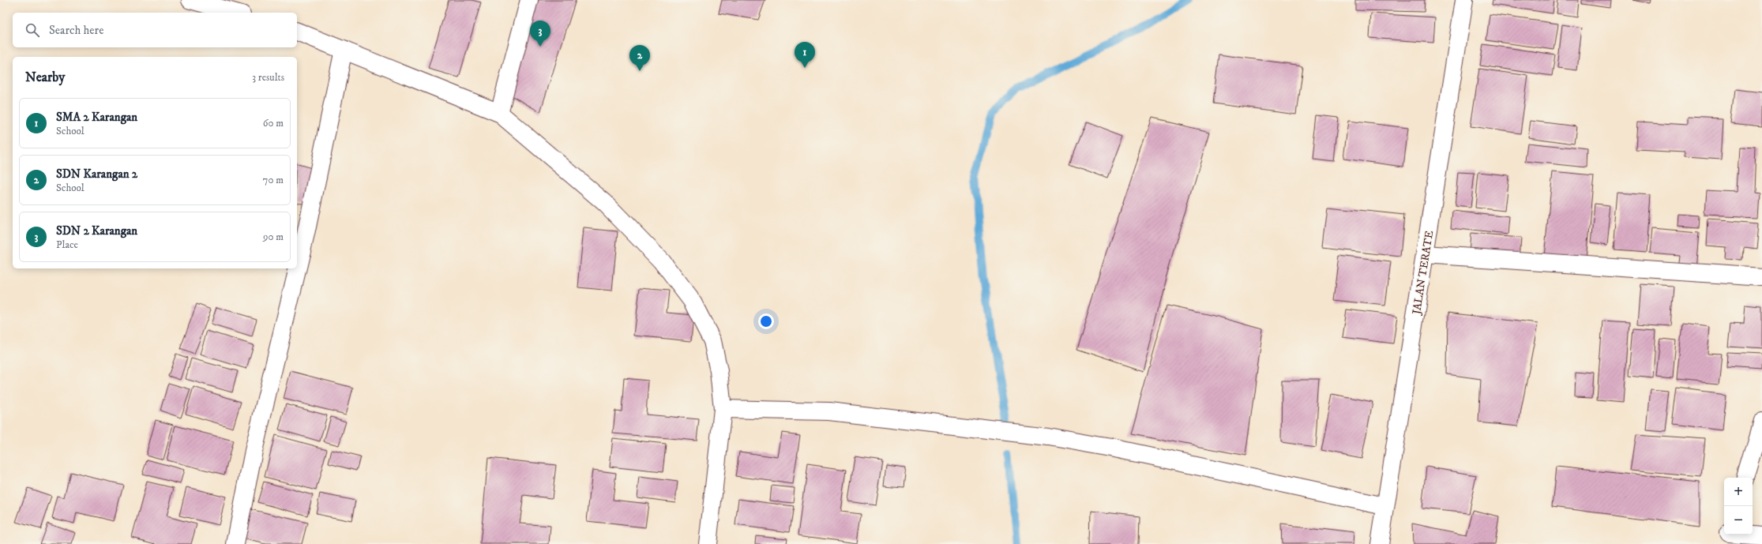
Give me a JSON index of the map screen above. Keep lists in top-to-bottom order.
{
  "streets": {
    "street": ["JALAN TERATE"]
  },
  "page": {
    "search": "Search here",
    "pins": ["3", "1", "2"],
    "heading": ["Nearby", "3 results"],
    "list": [
      {
        "mark": "1",
        "name": "SMA 2 Karangan",
        "note": "School",
        "value": "60 m"
      },
      {
        "mark": "2",
        "name": "SDN Karangan 2",
        "note": "School",
        "value": "70 m"
      },
      {
        "mark": "3",
        "name": "SDN 2 Karangan",
        "note": "Place",
        "value": "90 m"
      }
    ],
    "map_buttons": ["+", "−"]
  }
}
